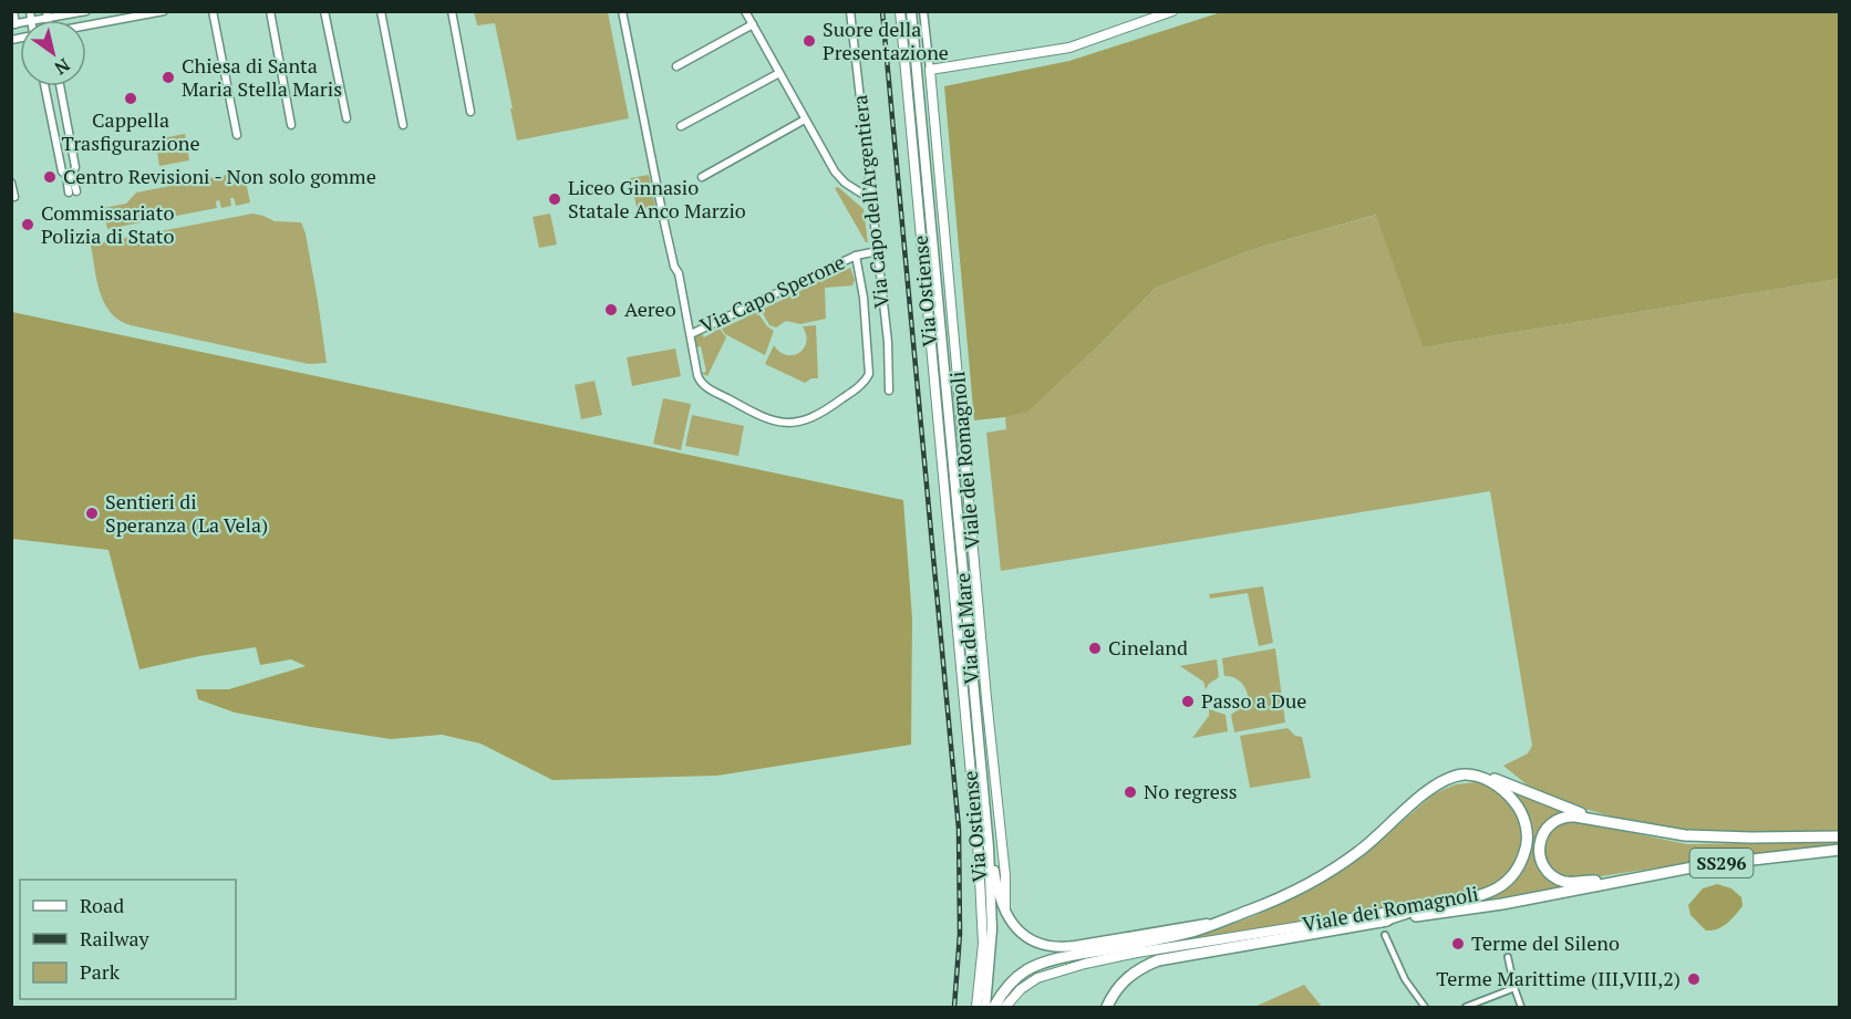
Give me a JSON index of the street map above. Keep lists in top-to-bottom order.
{
  "streets": {
    "main road": ["Viale dei Romagnoli", "Via del Mare", "SS296"],
    "street": ["Via Capo dell'Argentiera", "Via Ostiense", "Via Capo Sperone"]
  },
  "crossings": [
    ["Via Capo dell'Argentiera", "Via Capo Sperone"],
    ["Viale dei Romagnoli", "Via del Mare"],
    ["Viale dei Romagnoli", "SS296"]
  ],
  "places": [
    "Suore della Presentazione",
    "Chiesa di Santa Maria Stella Maris",
    "Cappella Trasfigurazione",
    "Centro Revisioni - Non solo gomme",
    "Liceo Ginnasio Statale Anco Marzio",
    "Commissariato Polizia di Stato",
    "Aereo",
    "Sentieri di Speranza (La Vela)",
    "Cineland",
    "Passo a Due",
    "No regress",
    "Terme del Sileno",
    "Terme Marittime (III,VIII,2)"
  ],
  "legend": ["Road", "Railway", "Park"],
  "north": "bottom right"
}
